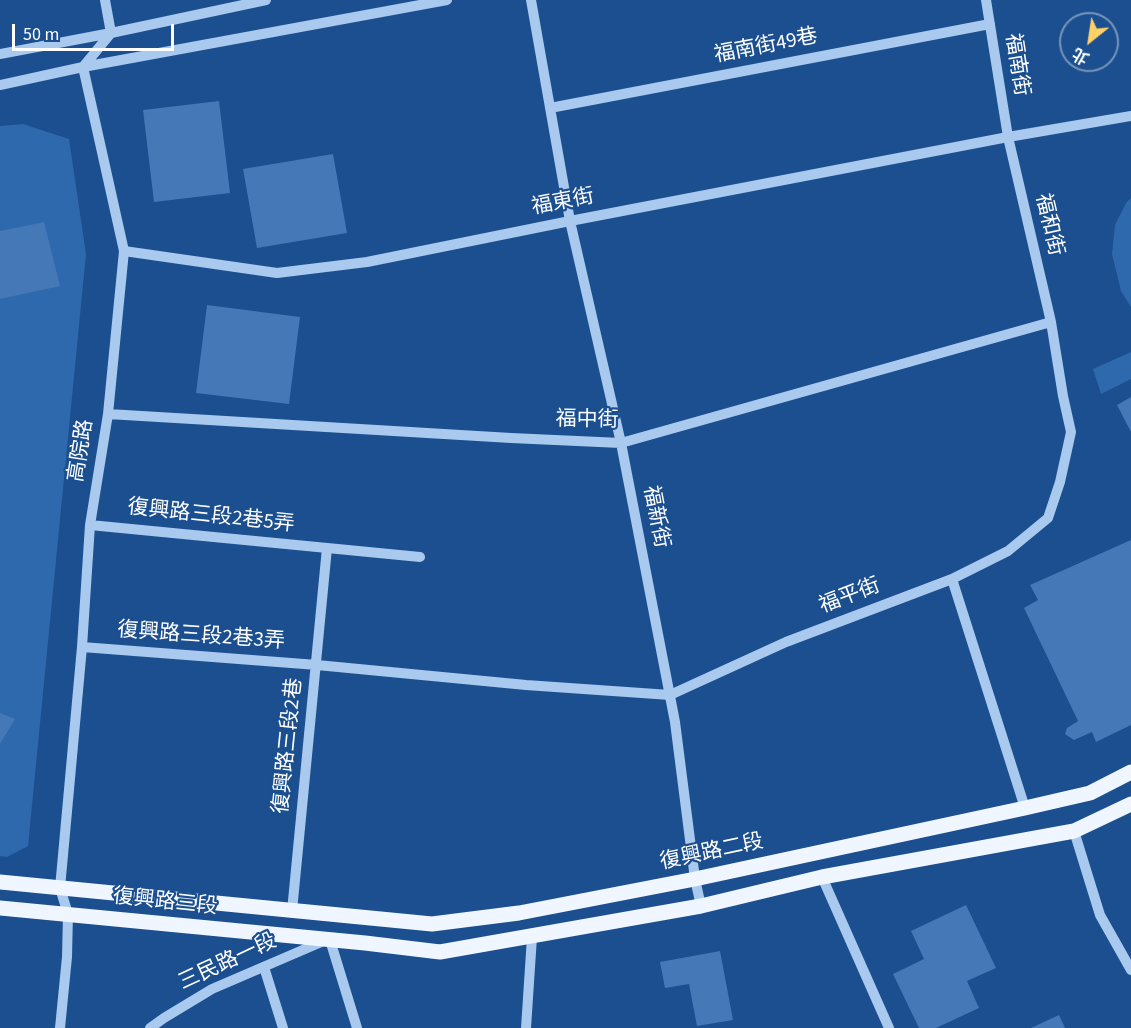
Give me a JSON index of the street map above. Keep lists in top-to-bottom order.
{
  "streets": {
    "main road": ["復興路二段", "復興路三段"],
    "street": [
      "福南街49巷",
      "福南街",
      "福東街",
      "福和街",
      "福中街",
      "高院路",
      "復興路三段2巷5弄",
      "福新街",
      "福平街",
      "復興路三段2巷3弄",
      "復興路三段2巷",
      "三民路一段"
    ]
  },
  "crossings": [
    ["福南街49巷", "福南街"],
    ["福南街49巷", "福新街"],
    ["福南街", "福東街"],
    ["福南街", "福和街"],
    ["福東街", "福和街"],
    ["福東街", "高院路"],
    ["福東街", "福新街"],
    ["福和街", "福中街"],
    ["福和街", "福平街"],
    ["福中街", "高院路"],
    ["福中街", "福新街"],
    ["福中街", "福平街"],
    ["高院路", "復興路三段2巷5弄"],
    ["高院路", "復興路三段2巷3弄"],
    ["高院路", "復興路三段"],
    ["復興路三段2巷5弄", "復興路三段2巷"],
    ["福新街", "福平街"],
    ["復興路三段2巷3弄", "復興路三段2巷"],
    ["復興路三段2巷", "復興路二段"],
    ["復興路三段2巷", "復興路三段"],
    ["復興路二段", "復興路三段"],
    ["復興路三段", "三民路一段"]
  ],
  "scale_bar": "50 m",
  "north": "bottom left"
}
